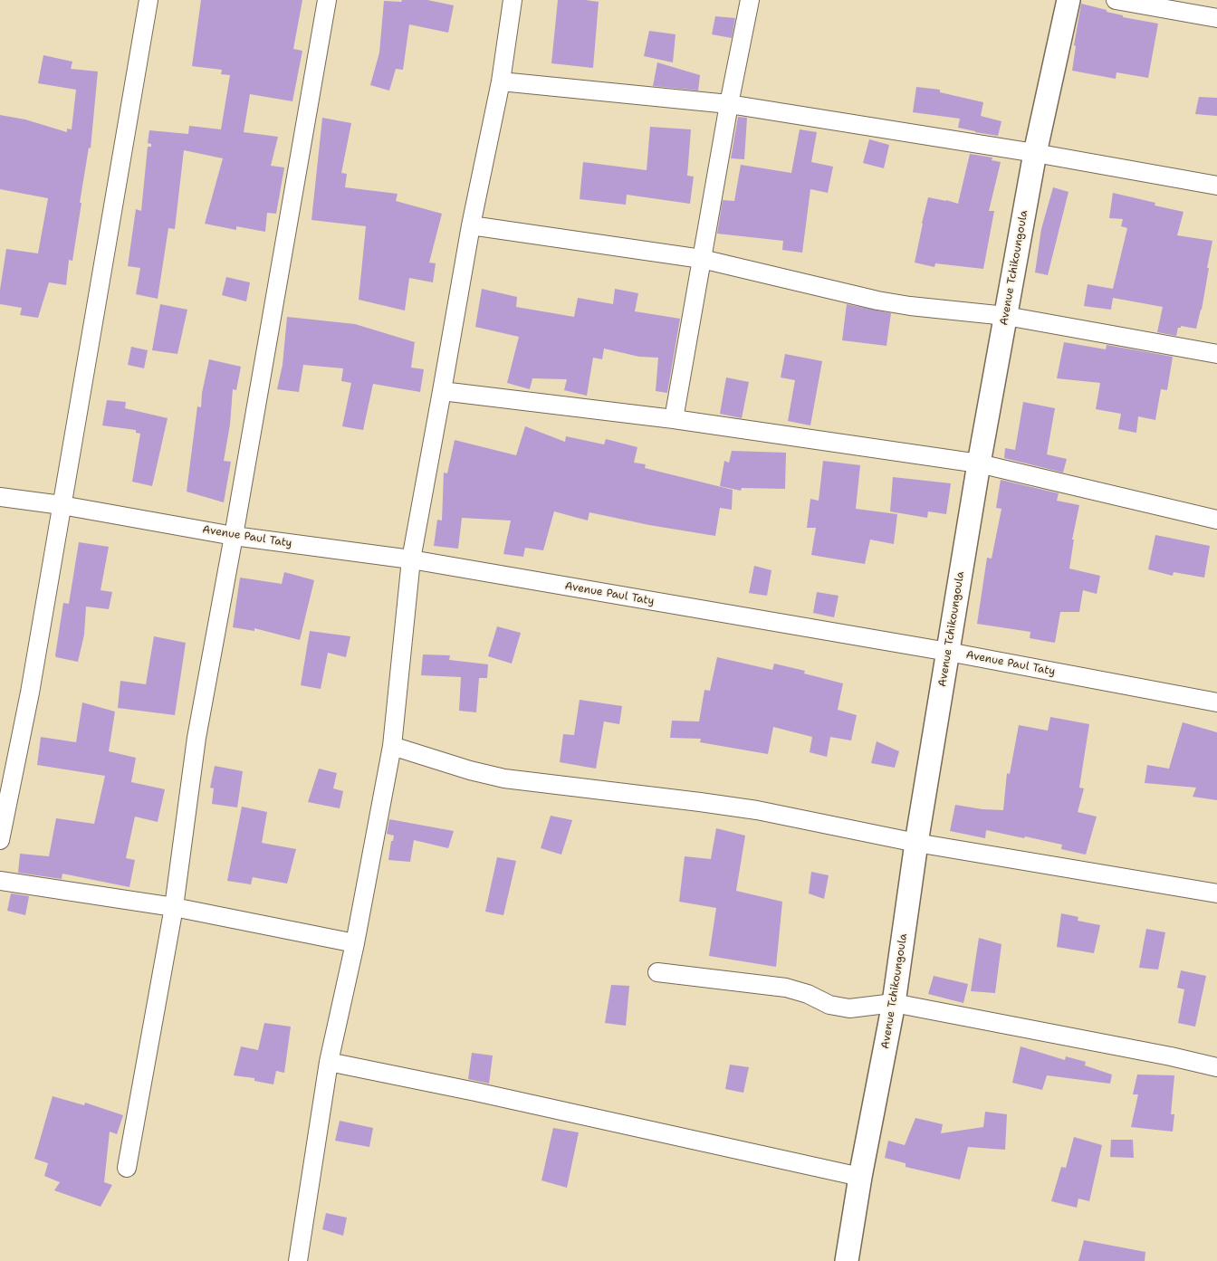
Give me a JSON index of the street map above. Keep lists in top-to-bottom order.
{
  "streets": {
    "street": ["Avenue Tchikoungoula", "Avenue Paul Taty"]
  },
  "crossings": [
    ["Avenue Tchikoungoula", "Avenue Paul Taty"]
  ]
}
